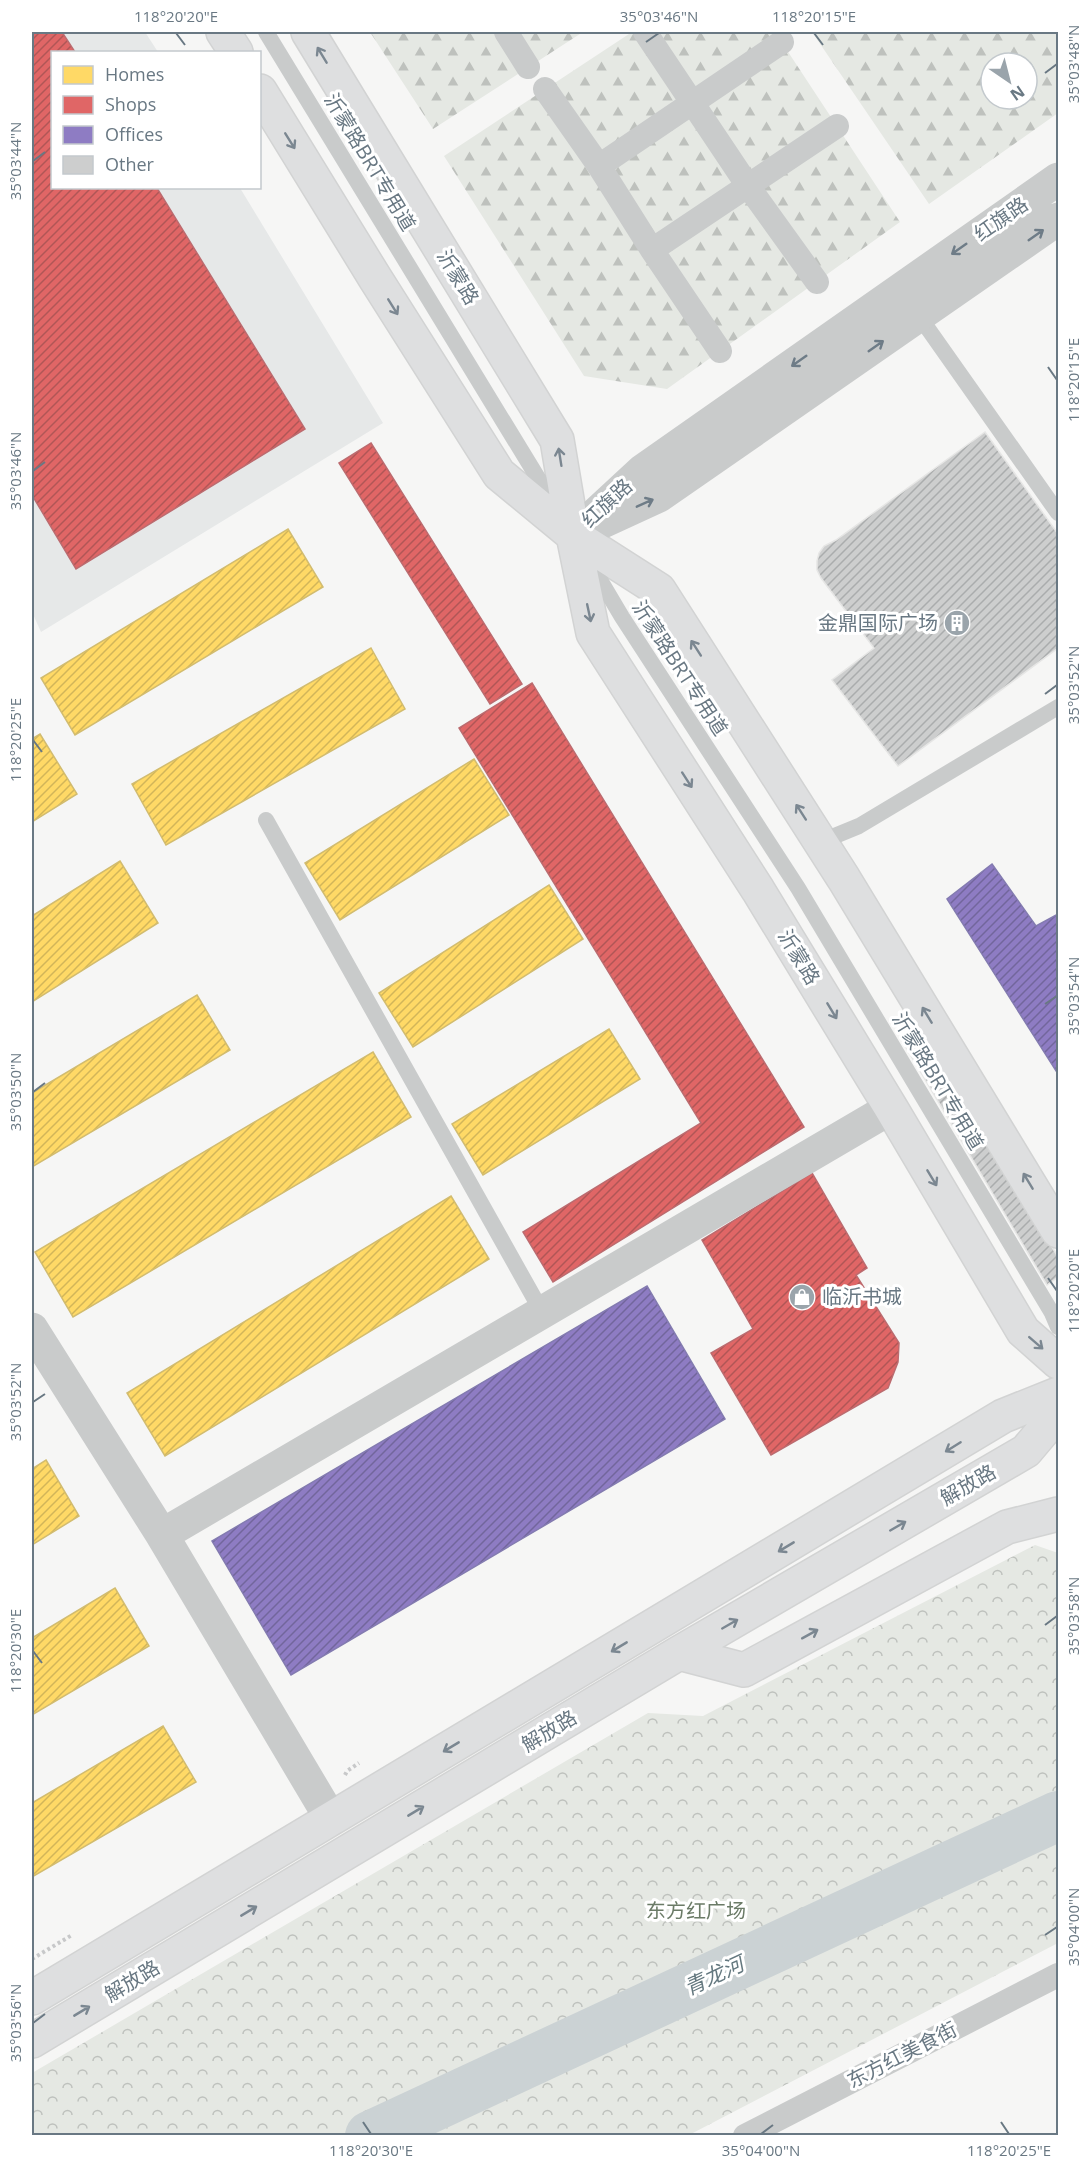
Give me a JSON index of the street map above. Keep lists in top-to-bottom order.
{
  "streets": {
    "main road": ["沂蒙路", "解放路"],
    "street": ["红旗路", "东方红美食街"],
    "lane": ["沂蒙路BRT专用道"]
  },
  "crossings": [
    ["沂蒙路BRT专用道", "红旗路"],
    ["沂蒙路BRT专用道", "沂蒙路"],
    ["红旗路", "沂蒙路"]
  ],
  "water": ["青龙河"],
  "parks": ["东方红广场"],
  "places": {
    "building": ["金鼎国际广场"],
    "shop": ["临沂书城"]
  },
  "legend": [
    "Homes",
    "Shops",
    "Offices",
    "Other"
  ],
  "north": "bottom right",
  "coordinates": [
    "118°20'20\"E",
    "35°03'46\"N",
    "118°20'15\"E",
    "35°03'48\"N",
    "35°03'44\"N",
    "35°03'52\"N",
    "118°20'25\"E",
    "35°03'54\"N",
    "35°03'50\"N",
    "35°03'58\"N",
    "118°20'30\"E",
    "35°04'00\"N",
    "35°03'56\"N"
  ]
}
